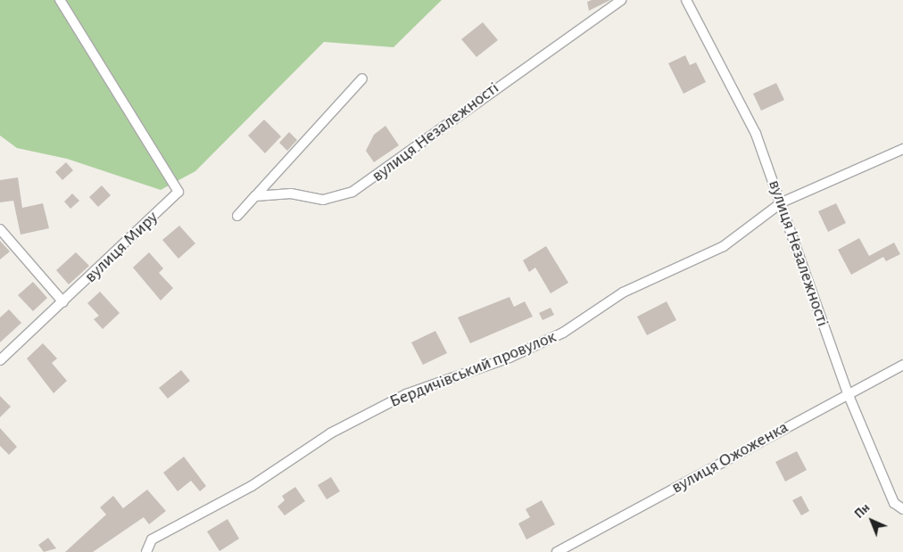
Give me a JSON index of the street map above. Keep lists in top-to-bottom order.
{
  "streets": {
    "street": [
      "вулиця Незалежності",
      "вулиця Миру",
      "Бердичівський провулок",
      "вулиця Ожоженка"
    ]
  },
  "crossings": [
    ["вулиця Незалежності", "Бердичівський провулок"],
    ["вулиця Незалежності", "вулиця Ожоженка"]
  ],
  "north": "top left"
}
